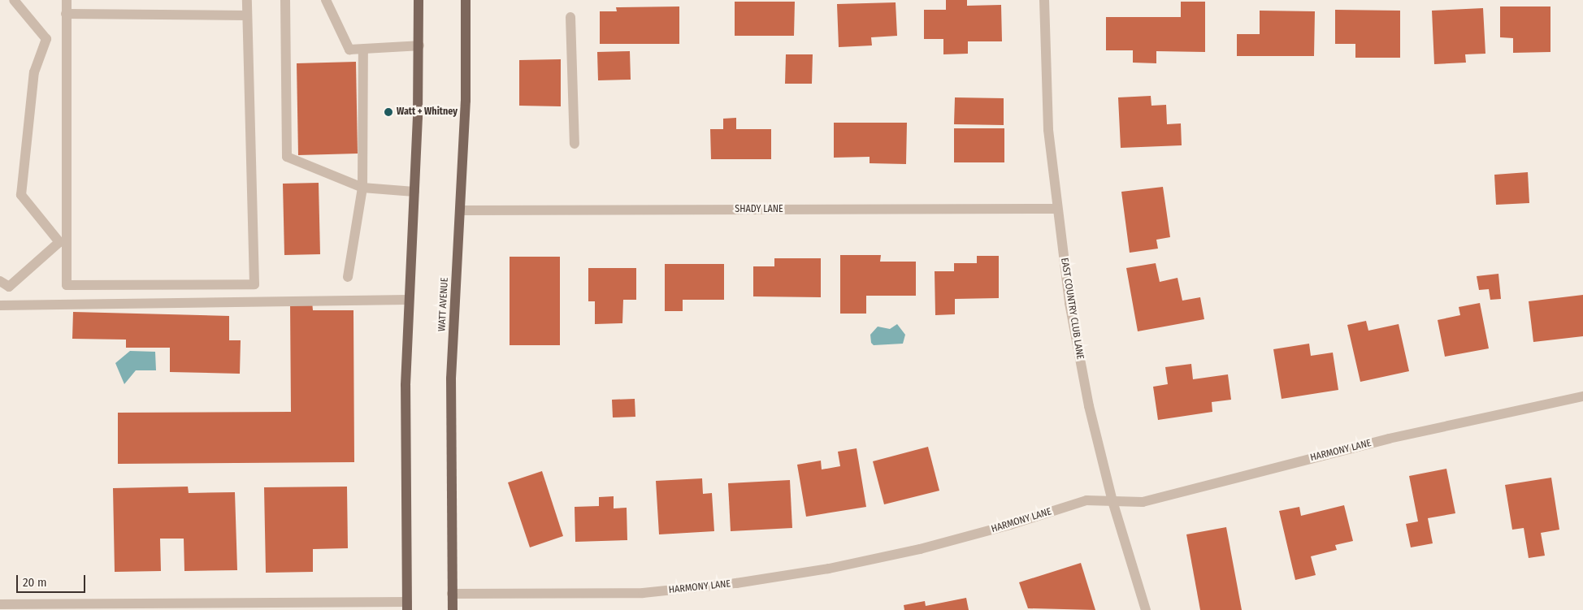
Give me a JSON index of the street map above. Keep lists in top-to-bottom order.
{
  "streets": {
    "main road": ["WATT AVENUE"],
    "street": ["SHADY LANE", "EAST COUNTRY CLUB LANE", "HARMONY LANE"]
  },
  "crossings": [
    ["SHADY LANE", "WATT AVENUE"],
    ["SHADY LANE", "EAST COUNTRY CLUB LANE"],
    ["WATT AVENUE", "HARMONY LANE"],
    ["EAST COUNTRY CLUB LANE", "HARMONY LANE"]
  ],
  "places": ["Watt + Whitney"],
  "scale_bar": "20 m"
}
